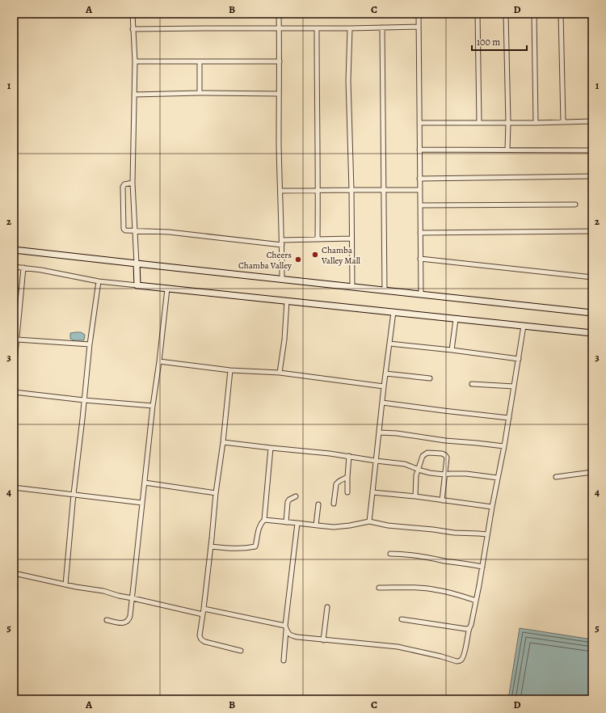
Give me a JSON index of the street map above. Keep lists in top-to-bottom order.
{
  "places": ["Chamba Valley Mall", "Cheers Chamba Valley"],
  "scale_bar": "100 m",
  "grid": {
    "columns": [
      "A",
      "B",
      "C",
      "D"
    ],
    "rows": [
      "1",
      "2",
      "3",
      "4",
      "5"
    ]
  }
}
